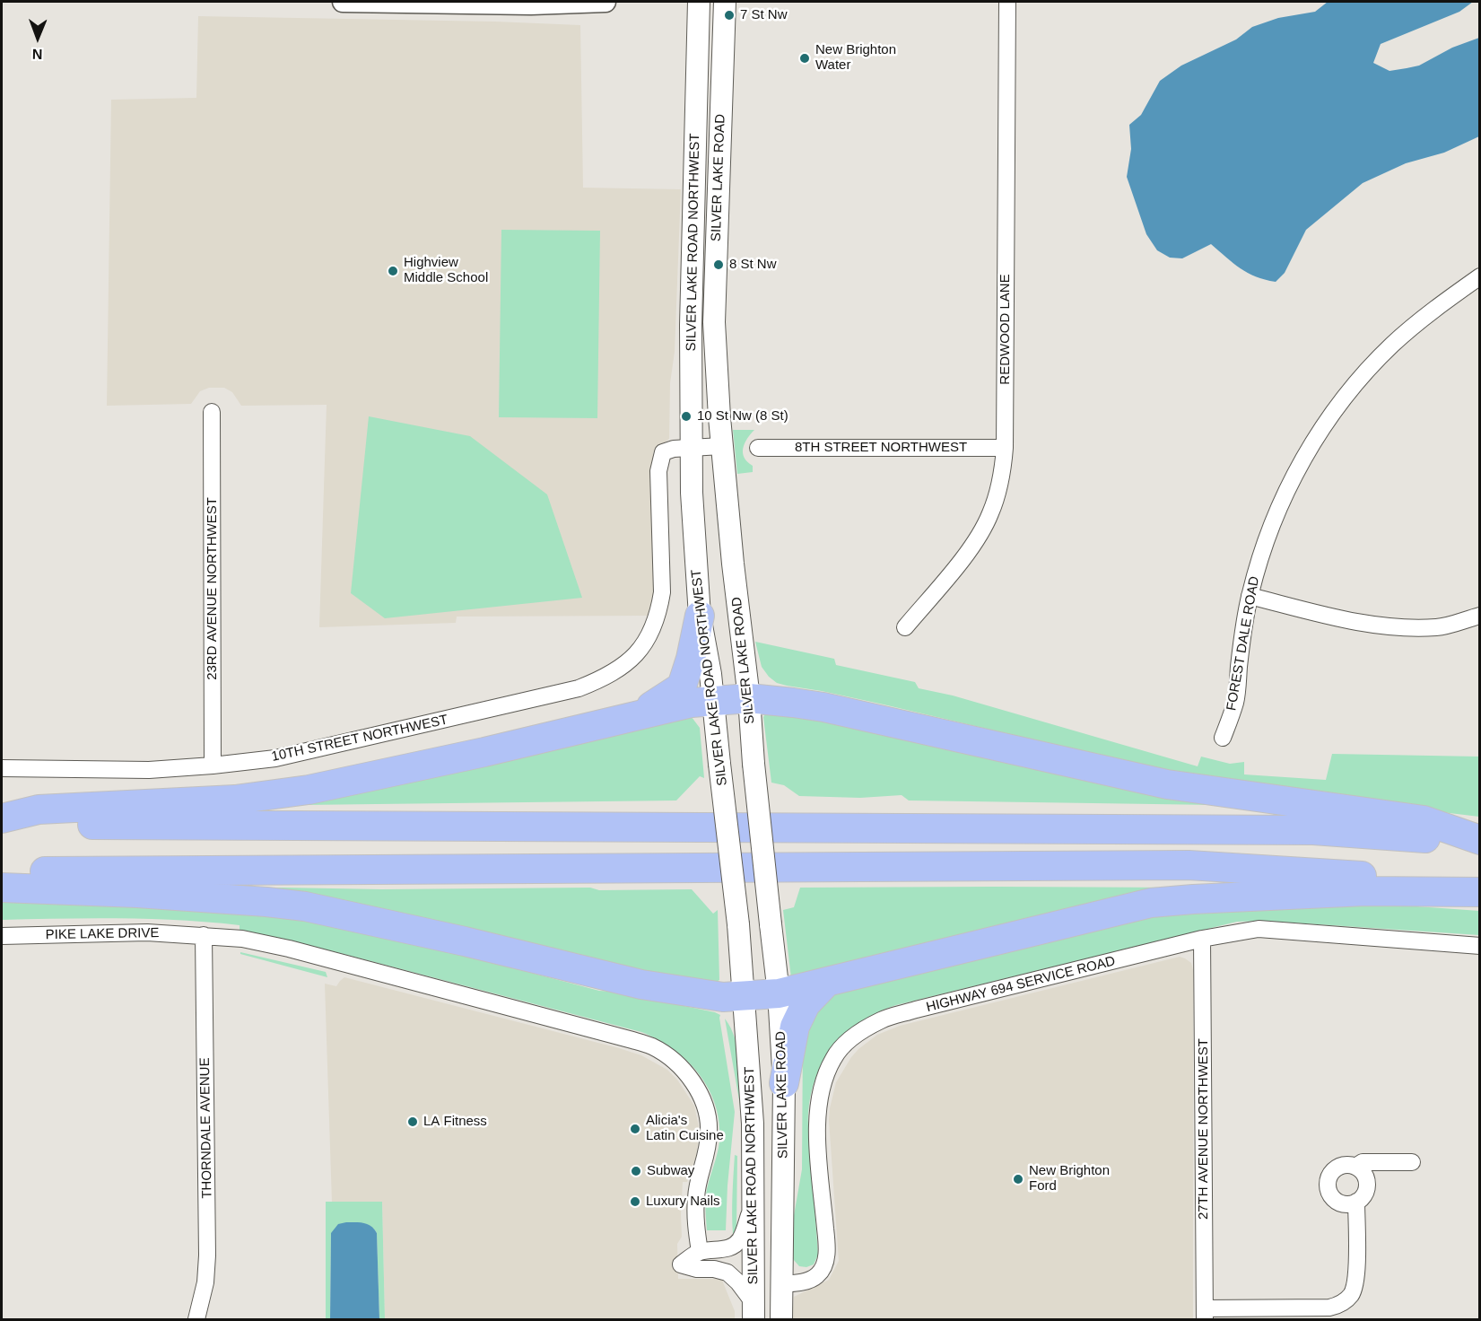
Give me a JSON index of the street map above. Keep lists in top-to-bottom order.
{
  "streets": {
    "main road": ["SILVER LAKE ROAD", "SILVER LAKE ROAD NORTHWEST"],
    "street": [
      "REDWOOD LANE",
      "8TH STREET NORTHWEST",
      "23RD AVENUE NORTHWEST",
      "FOREST DALE ROAD",
      "10TH STREET NORTHWEST",
      "PIKE LAKE DRIVE",
      "HIGHWAY 694 SERVICE ROAD",
      "THORNDALE AVENUE",
      "27TH AVENUE NORTHWEST"
    ]
  },
  "crossings": [
    ["SILVER LAKE ROAD", "HIGHWAY 694 SERVICE ROAD"],
    ["SILVER LAKE ROAD NORTHWEST", "10TH STREET NORTHWEST"],
    ["REDWOOD LANE", "8TH STREET NORTHWEST"],
    ["23RD AVENUE NORTHWEST", "10TH STREET NORTHWEST"],
    ["PIKE LAKE DRIVE", "THORNDALE AVENUE"],
    ["HIGHWAY 694 SERVICE ROAD", "27TH AVENUE NORTHWEST"]
  ],
  "places": [
    "7 St Nw",
    "New Brighton Water",
    "8 St Nw",
    "Highview Middle School",
    "10 St Nw (8 St)",
    "LA Fitness",
    "Alicia's Latin Cuisine",
    "Subway",
    "New Brighton Ford",
    "Luxury Nails"
  ],
  "north": "bottom"
}
